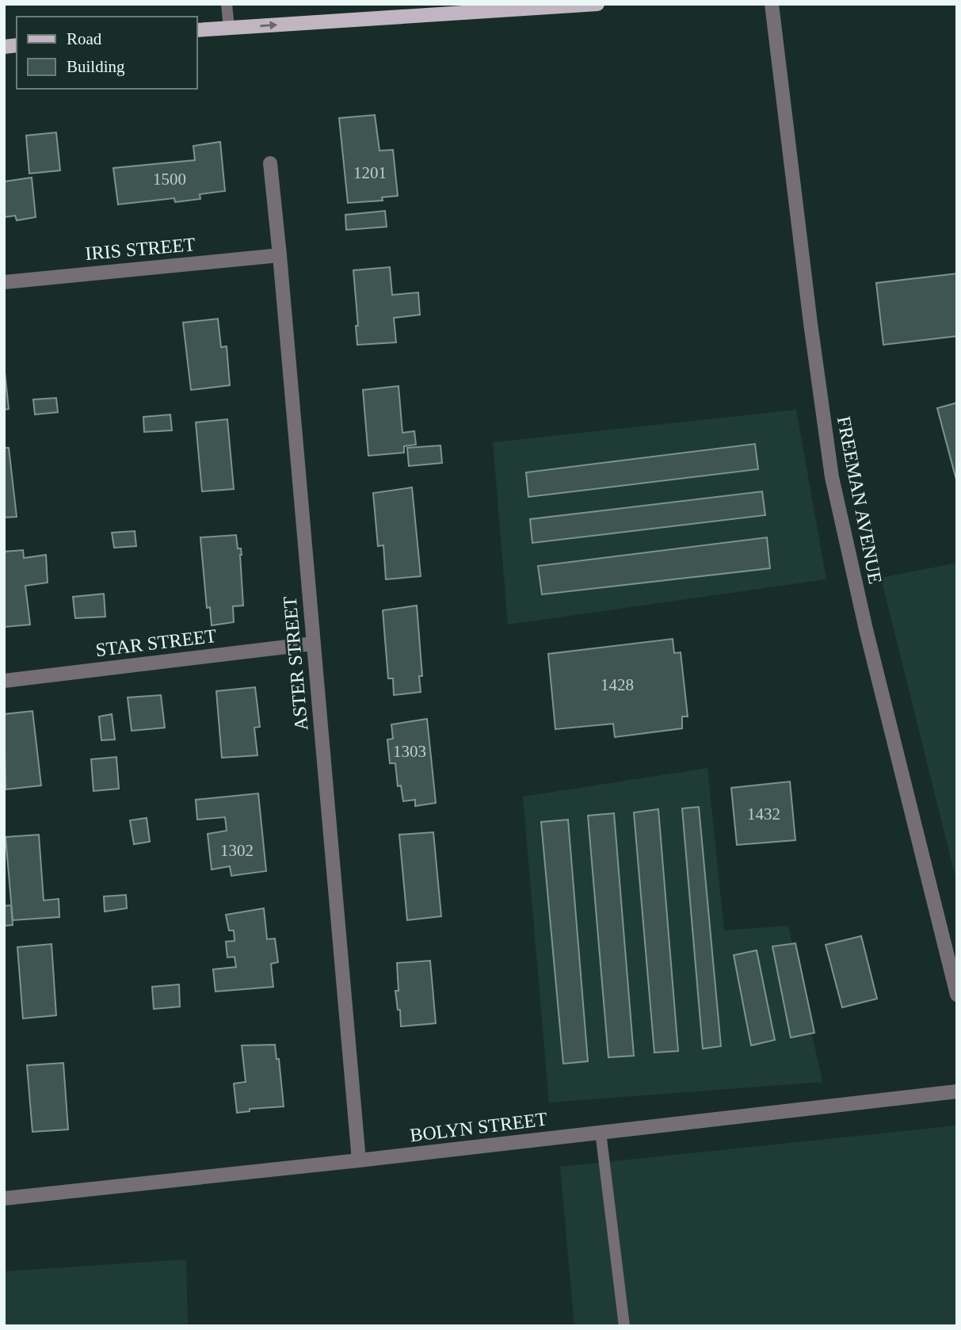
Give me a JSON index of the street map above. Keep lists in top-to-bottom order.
{
  "streets": {
    "street": [
      "IRIS STREET",
      "FREEMAN AVENUE",
      "STAR STREET",
      "ASTER STREET",
      "BOLYN STREET"
    ]
  },
  "crossings": [
    ["IRIS STREET", "ASTER STREET"],
    ["STAR STREET", "ASTER STREET"],
    ["ASTER STREET", "BOLYN STREET"]
  ],
  "house_numbers": [
    "1201",
    "1500",
    "1428",
    "1303",
    "1432",
    "1302"
  ],
  "legend": ["Road", "Building"]
}
